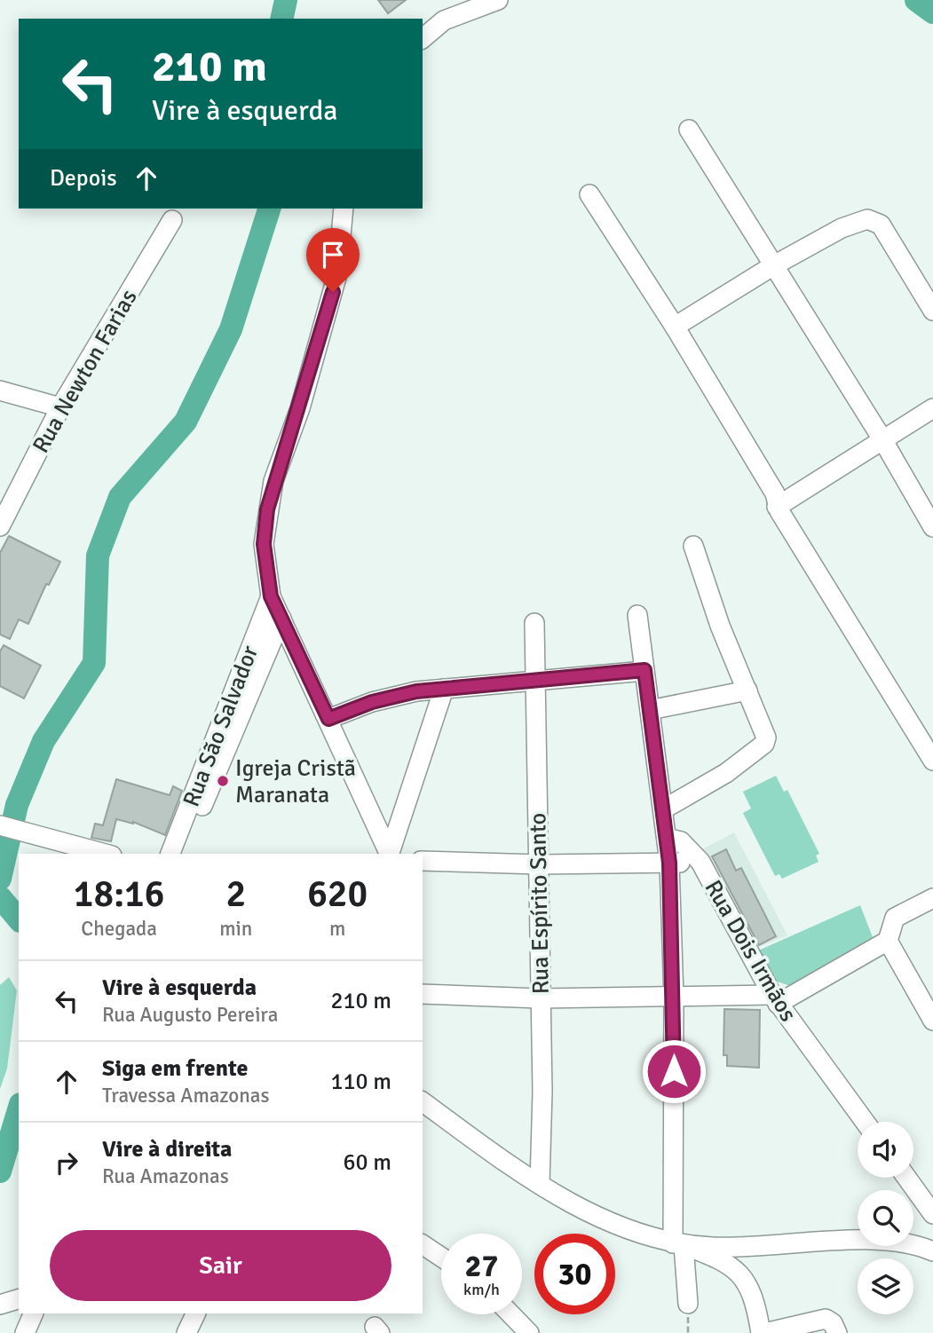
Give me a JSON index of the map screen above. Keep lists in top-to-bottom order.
{
  "streets": {
    "street": [
      "Rua Newton Farias",
      "Rua São Salvador",
      "Rua Espírito Santo",
      "Rua Dois Irmãos"
    ]
  },
  "places": ["Igreja Cristã Maranata"],
  "page": {
    "turn": ["210 m", "Vire à esquerda"],
    "then": "Depois",
    "eta": [
      "18:16",
      "Chegada",
      "2",
      "min",
      "620",
      "m"
    ],
    "list": [
      {
        "name": "Vire à esquerda",
        "note": "Rua Augusto Pereira",
        "value": "210 m"
      },
      {
        "name": "Siga em frente",
        "note": "Travessa Amazonas",
        "value": "110 m"
      },
      {
        "name": "Vire à direita",
        "note": "Rua Amazonas",
        "value": "60 m"
      }
    ],
    "buttons": "Sair",
    "speed": "27 km/h",
    "limit": "30"
  }
}
